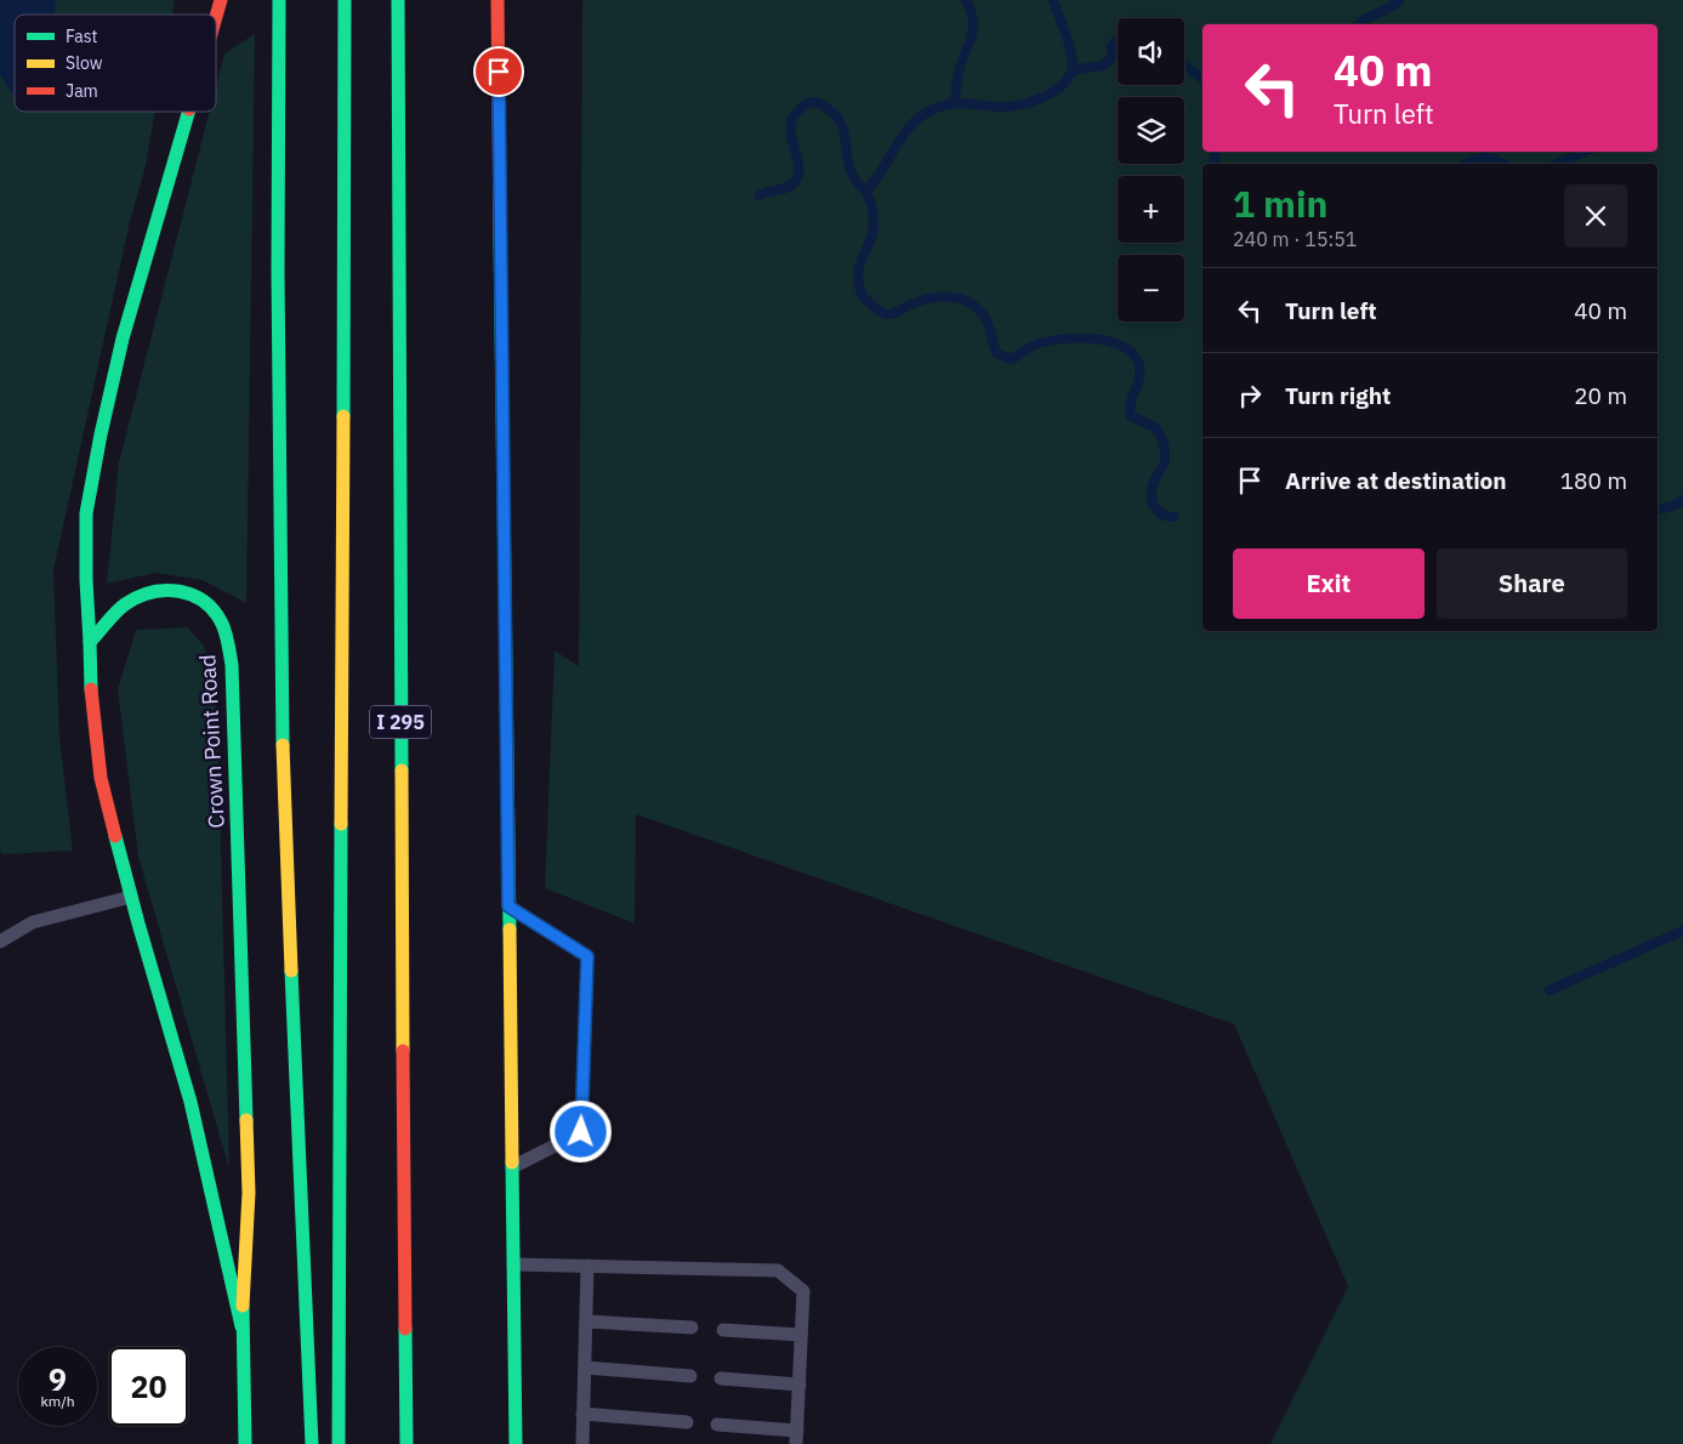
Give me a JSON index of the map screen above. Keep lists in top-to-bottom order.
{
  "streets": {
    "main road": ["I 295", "Crown Point Road"]
  },
  "legend": ["Fast", "Slow", "Jam"],
  "page": {
    "map_buttons": ["+", "−"],
    "turn": ["40 m", "Turn left"],
    "heading": ["1 min", "240 m · 15:51"],
    "list": [
      {
        "name": "Turn left",
        "value": "40 m"
      },
      {
        "name": "Turn right",
        "value": "20 m"
      },
      {
        "name": "Arrive at destination",
        "value": "180 m"
      }
    ],
    "buttons": ["Exit", "Share"],
    "speed": "9 km/h",
    "limit": "20"
  }
}
